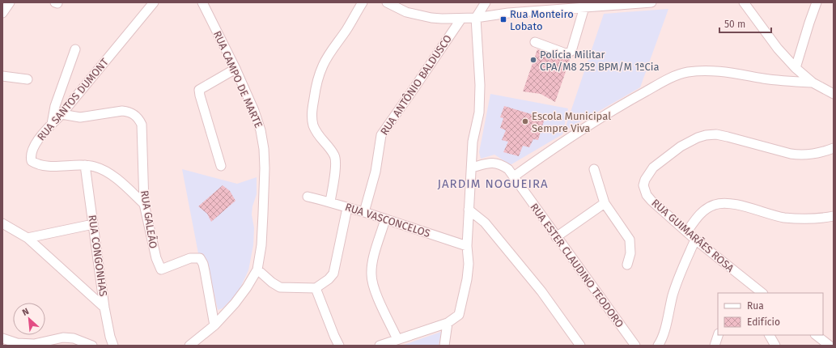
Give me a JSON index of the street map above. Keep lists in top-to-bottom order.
{
  "streets": {
    "street": [
      "RUA CAMPO DE MARTE",
      "RUA ANTÔNIO BALDUSCO",
      "RUA SANTOS DUMONT",
      "RUA GALEÃO",
      "RUA VASCONCELOS",
      "RUA GUIMARÃES ROSA",
      "RUA CONGONHAS",
      "RUA ESTER CLAUDINO TEODORO"
    ]
  },
  "crossings": [
    ["RUA CAMPO DE MARTE", "RUA GALEÃO"],
    ["RUA ANTÔNIO BALDUSCO", "RUA VASCONCELOS"],
    ["RUA SANTOS DUMONT", "RUA GALEÃO"],
    ["RUA SANTOS DUMONT", "RUA CONGONHAS"]
  ],
  "districts": ["JARDIM NOGUEIRA"],
  "places": {
    "transit": ["Rua Monteiro Lobato"],
    "other": ["Polícia Militar CPA/M8 25º BPM/M 1ªCia", "Escola Municipal Sempre Viva"]
  },
  "legend": ["Rua", "Edifício"],
  "scale_bar": "50 m",
  "north": "top left"
}
